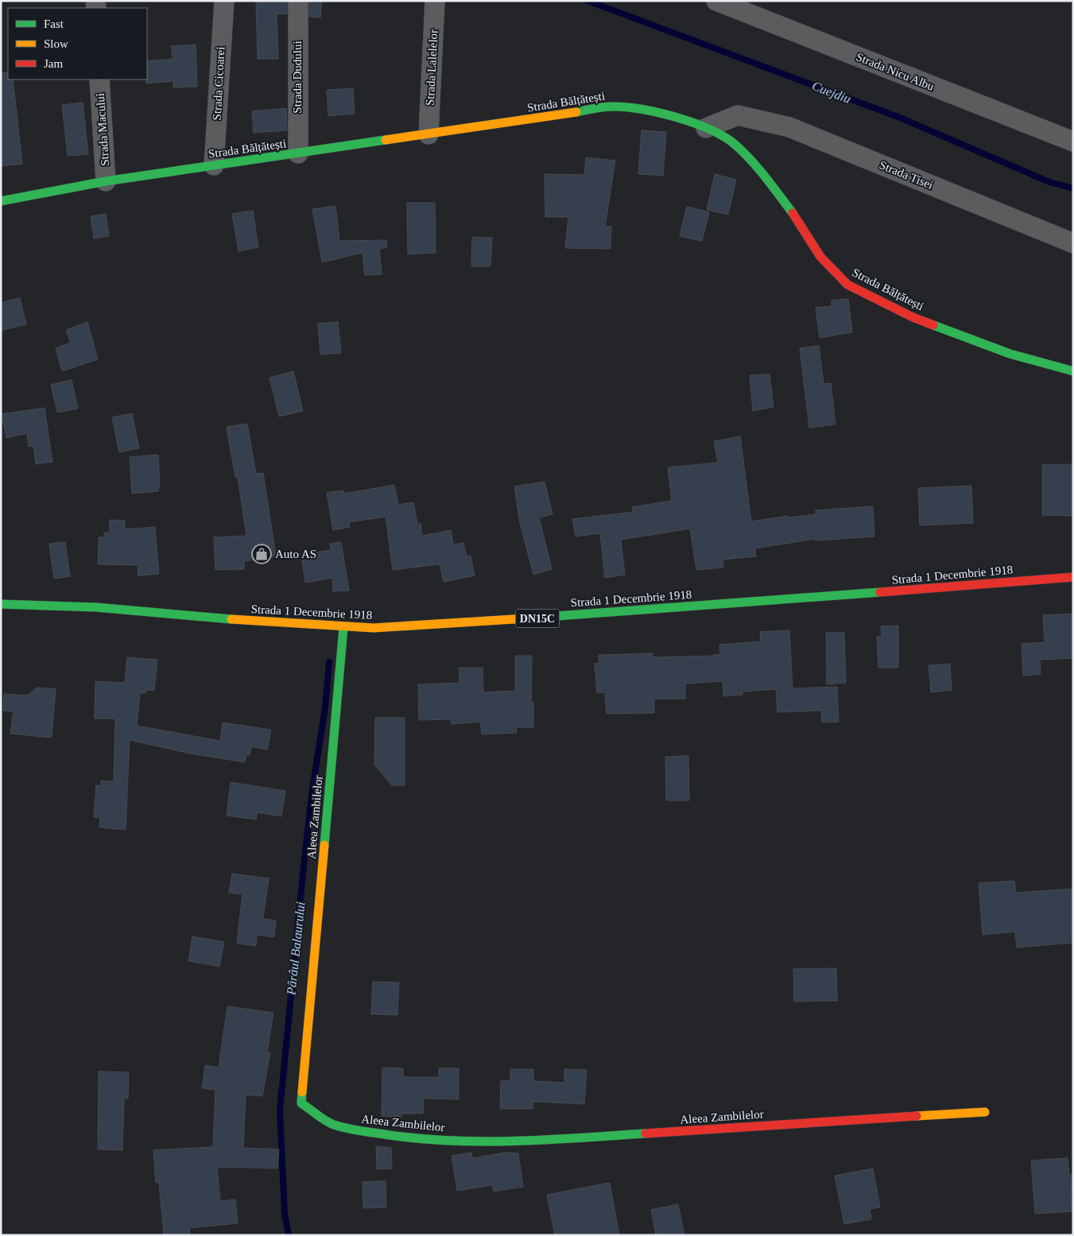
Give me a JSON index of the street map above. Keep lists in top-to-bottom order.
{
  "streets": {
    "street": [
      "Strada Lalelelor",
      "Strada Nicu Albu",
      "Strada Dudului",
      "Strada Cicoarei",
      "Strada Bălțătești",
      "Strada Macului",
      "Strada Tisei",
      "Strada 1 Decembrie 1918",
      "DN15C",
      "Aleea Zambilelor"
    ]
  },
  "crossings": [
    ["Strada Lalelelor", "Strada Bălțătești"],
    ["Strada Dudului", "Strada Bălțătești"],
    ["Strada Cicoarei", "Strada Bălțătești"],
    ["Strada Bălțătești", "Strada Macului"],
    ["Strada Bălțătești", "Strada Tisei"],
    ["Strada 1 Decembrie 1918", "Aleea Zambilelor"]
  ],
  "water": ["Cuejdiu", "Pârâul Balaurului"],
  "places": {
    "shop": ["Auto AS"]
  },
  "legend": ["Fast", "Slow", "Jam"]
}
